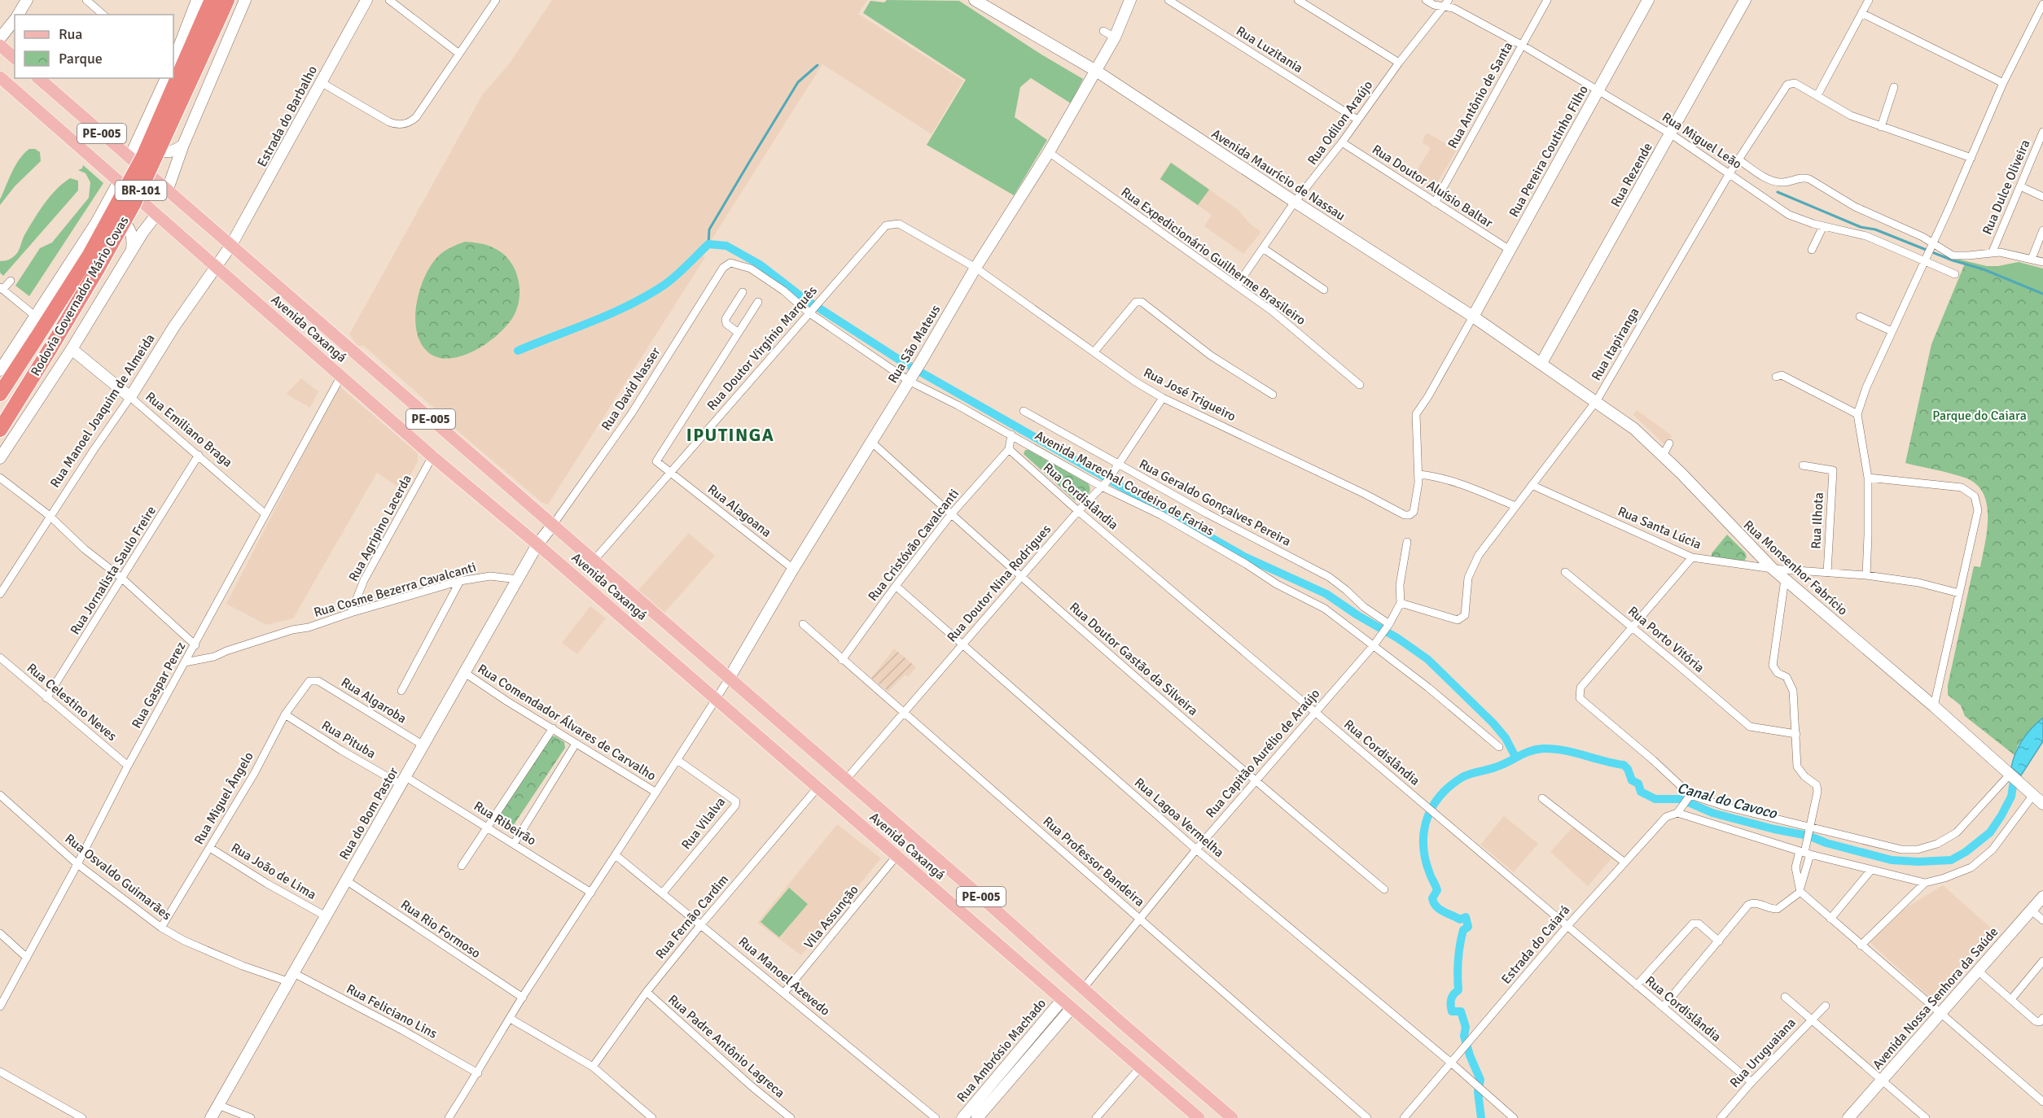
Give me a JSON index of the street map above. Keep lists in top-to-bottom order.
{
  "streets": {
    "highway": ["BR-101", "Rodovia Governador Mário Covas"],
    "main road": ["PE-005", "Avenida Caxangá"],
    "street": [
      "Rua Luzitania",
      "Rua Antônio de Santa",
      "Estrada do Barbalho",
      "Rua Odilon Araújo",
      "Rua Miguel Leão",
      "Rua Pereira Coutinho Filho",
      "Avenida Maurício de Nassau",
      "Rua Rezende",
      "Rua Doutor Aluísio Baltar",
      "Rua Dulce Oliveira",
      "Rua Expedicionário Guilherme Brasileiro",
      "Rua São Mateus",
      "Rua Itapiranga",
      "Rua Doutor Virgínio Marquês",
      "Rua David Nasser",
      "Rua José Trigueiro",
      "Rua Manoel Joaquim de Almeida",
      "Rua Emiliano Braga",
      "Avenida Marechal Cordeiro de Farias",
      "Rua Cordislândia",
      "Rua Geraldo Gonçalves Pereira",
      "Rua Alagoana",
      "Rua Ilhota",
      "Rua Agripino Lacerda",
      "Rua Santa Lúcia",
      "Rua Cristóvão Cavalcanti",
      "Rua Monsenhor Fabrício",
      "Rua Jornalista Saulo Freire",
      "Rua Doutor Nina Rodrigues",
      "Rua Cosme Bezerra Cavalcanti",
      "Rua Porto Vitória",
      "Rua Doutor Gastão da Silveira",
      "Rua Gaspar Perez",
      "Rua Algaroba",
      "Rua Celestino Neves",
      "Rua Comendador Álvares de Carvalho",
      "Rua Pituba",
      "Rua Capitão Aurélio de Araújo",
      "Rua Miguel Ângelo",
      "Rua do Bom Pastor",
      "Rua Lagoa Vermelha",
      "Rua Ribeirão",
      "Rua Vilalva",
      "Rua Professor Bandeira",
      "Rua João de Lima",
      "Rua Osvaldo Guimarães",
      "Rua Fernão Cardim",
      "Vila Assunção",
      "Rua Rio Formoso",
      "Estrada do Caiará",
      "Rua Manoel Azevedo",
      "Avenida Nossa Senhora da Saúde",
      "Rua Feliciano Lins",
      "Rua Padre Antônio Lagreca",
      "Rua Ambrósio Machado",
      "Rua Uruguaiana"
    ]
  },
  "crossings": [
    ["Rua Luzitania", "Rua Odilon Araújo"],
    ["Rua Antônio de Santa", "Rua Miguel Leão"],
    ["Rua Antônio de Santa", "Rua Doutor Aluísio Baltar"],
    ["Estrada do Barbalho", "Avenida Caxangá"],
    ["Estrada do Barbalho", "Rua Manoel Joaquim de Almeida"],
    ["Rua Odilon Araújo", "Rua Miguel Leão"],
    ["Rua Odilon Araújo", "Avenida Maurício de Nassau"],
    ["Rua Odilon Araújo", "Rua Doutor Aluísio Baltar"],
    ["Rua Odilon Araújo", "Rua Expedicionário Guilherme Brasileiro"],
    ["Rua Miguel Leão", "Rua Pereira Coutinho Filho"],
    ["Rua Miguel Leão", "Rua Rezende"],
    ["Rua Miguel Leão", "Rua Itapiranga"],
    ["Rua Pereira Coutinho Filho", "Avenida Maurício de Nassau"],
    ["Rua Pereira Coutinho Filho", "Rua Doutor Aluísio Baltar"],
    ["Avenida Maurício de Nassau", "Rua Rezende"],
    ["Avenida Maurício de Nassau", "Rua São Mateus"],
    ["Avenida Maurício de Nassau", "Rua Monsenhor Fabrício"],
    ["Rua Expedicionário Guilherme Brasileiro", "Rua São Mateus"],
    ["Avenida Caxangá", "Rua São Mateus"],
    ["Avenida Caxangá", "Rua Doutor Virgínio Marquês"],
    ["Avenida Caxangá", "Rua David Nasser"],
    ["Avenida Caxangá", "Rua Manoel Joaquim de Almeida"],
    ["Avenida Caxangá", "Rua Agripino Lacerda"],
    ["Avenida Caxangá", "Rua Doutor Nina Rodrigues"],
    ["Avenida Caxangá", "Rua Gaspar Perez"],
    ["Avenida Caxangá", "Rua Capitão Aurélio de Araújo"],
    ["Avenida Caxangá", "Rua do Bom Pastor"],
    ["Avenida Caxangá", "Rua Fernão Cardim"],
    ["Avenida Caxangá", "Vila Assunção"],
    ["Avenida Caxangá", "Rua Ambrósio Machado"],
    ["Rua São Mateus", "Rua José Trigueiro"],
    ["Rua São Mateus", "Avenida Marechal Cordeiro de Farias"],
    ["Rua São Mateus", "Rua Alagoana"],
    ["Rua São Mateus", "Rua Doutor Gastão da Silveira"],
    ["Rua São Mateus", "Rua Comendador Álvares de Carvalho"],
    ["Rua São Mateus", "Rua Ribeirão"],
    ["Rua São Mateus", "Rua Vilalva"],
    ["Rua São Mateus", "Rua Rio Formoso"],
    ["Rua São Mateus", "Rua Manoel Azevedo"],
    ["Rua São Mateus", "Rua Feliciano Lins"],
    ["Rua Itapiranga", "Rua Santa Lúcia"],
    ["Rua Itapiranga", "Rua Monsenhor Fabrício"],
    ["Rua Itapiranga", "Rua Capitão Aurélio de Araújo"],
    ["Rua Doutor Virgínio Marquês", "Rua José Trigueiro"],
    ["Rua Doutor Virgínio Marquês", "Avenida Marechal Cordeiro de Farias"],
    ["Rua Doutor Virgínio Marquês", "Rua Alagoana"],
    ["Rua David Nasser", "Avenida Marechal Cordeiro de Farias"],
    ["Rua David Nasser", "Rua do Bom Pastor"],
    ["Rua José Trigueiro", "Rua Doutor Nina Rodrigues"],
    ["Rua Manoel Joaquim de Almeida", "Rua Emiliano Braga"],
    ["Rua Emiliano Braga", "Rua Jornalista Saulo Freire"],
    ["Rua Emiliano Braga", "Rua Gaspar Perez"],
    ["Avenida Marechal Cordeiro de Farias", "Rua Doutor Nina Rodrigues"],
    ["Avenida Marechal Cordeiro de Farias", "Rua Capitão Aurélio de Araújo"],
    ["Rua Cordislândia", "Rua Cristóvão Cavalcanti"],
    ["Rua Cordislândia", "Rua Doutor Nina Rodrigues"],
    ["Rua Cordislândia", "Rua Capitão Aurélio de Araújo"],
    ["Rua Cordislândia", "Estrada do Caiará"],
    ["Rua Cordislândia", "Rua Uruguaiana"],
    ["Rua Geraldo Gonçalves Pereira", "Rua Doutor Nina Rodrigues"],
    ["Rua Geraldo Gonçalves Pereira", "Rua Capitão Aurélio de Araújo"],
    ["Rua Ilhota", "Rua Santa Lúcia"],
    ["Rua Agripino Lacerda", "Rua Cosme Bezerra Cavalcanti"],
    ["Rua Santa Lúcia", "Rua Monsenhor Fabrício"],
    ["Rua Cristóvão Cavalcanti", "Rua Doutor Gastão da Silveira"],
    ["Rua Cristóvão Cavalcanti", "Rua Lagoa Vermelha"],
    ["Rua Cristóvão Cavalcanti", "Rua Professor Bandeira"],
    ["Rua Jornalista Saulo Freire", "Rua Celestino Neves"],
    ["Rua Doutor Nina Rodrigues", "Rua Doutor Gastão da Silveira"],
    ["Rua Doutor Nina Rodrigues", "Rua Lagoa Vermelha"],
    ["Rua Doutor Nina Rodrigues", "Rua Professor Bandeira"],
    ["Rua Cosme Bezerra Cavalcanti", "Rua Gaspar Perez"],
    ["Rua Cosme Bezerra Cavalcanti", "Rua do Bom Pastor"],
    ["Rua Doutor Gastão da Silveira", "Rua Capitão Aurélio de Araújo"],
    ["Rua Gaspar Perez", "Rua Celestino Neves"],
    ["Rua Gaspar Perez", "Rua Osvaldo Guimarães"],
    ["Rua Algaroba", "Rua Miguel Ângelo"],
    ["Rua Algaroba", "Rua do Bom Pastor"],
    ["Rua Comendador Álvares de Carvalho", "Rua do Bom Pastor"],
    ["Rua Pituba", "Rua Miguel Ângelo"],
    ["Rua Pituba", "Rua do Bom Pastor"],
    ["Rua Pituba", "Rua Ribeirão"],
    ["Rua Capitão Aurélio de Araújo", "Rua Lagoa Vermelha"],
    ["Rua Capitão Aurélio de Araújo", "Rua Professor Bandeira"],
    ["Rua Miguel Ângelo", "Rua João de Lima"],
    ["Rua Miguel Ângelo", "Rua Osvaldo Guimarães"],
    ["Rua do Bom Pastor", "Rua Ribeirão"],
    ["Rua do Bom Pastor", "Rua João de Lima"],
    ["Rua do Bom Pastor", "Rua Osvaldo Guimarães"],
    ["Rua do Bom Pastor", "Rua Rio Formoso"],
    ["Rua do Bom Pastor", "Rua Feliciano Lins"],
    ["Rua Lagoa Vermelha", "Estrada do Caiará"],
    ["Rua Vilalva", "Rua Manoel Azevedo"],
    ["Rua Osvaldo Guimarães", "Rua Feliciano Lins"],
    ["Rua Fernão Cardim", "Rua Manoel Azevedo"],
    ["Rua Fernão Cardim", "Rua Padre Antônio Lagreca"],
    ["Vila Assunção", "Rua Manoel Azevedo"]
  ],
  "districts": ["IPUTINGA"],
  "water": ["Canal do Cavoco"],
  "parks": ["Parque do Caiara"],
  "legend": ["Rua", "Parque"]
}
